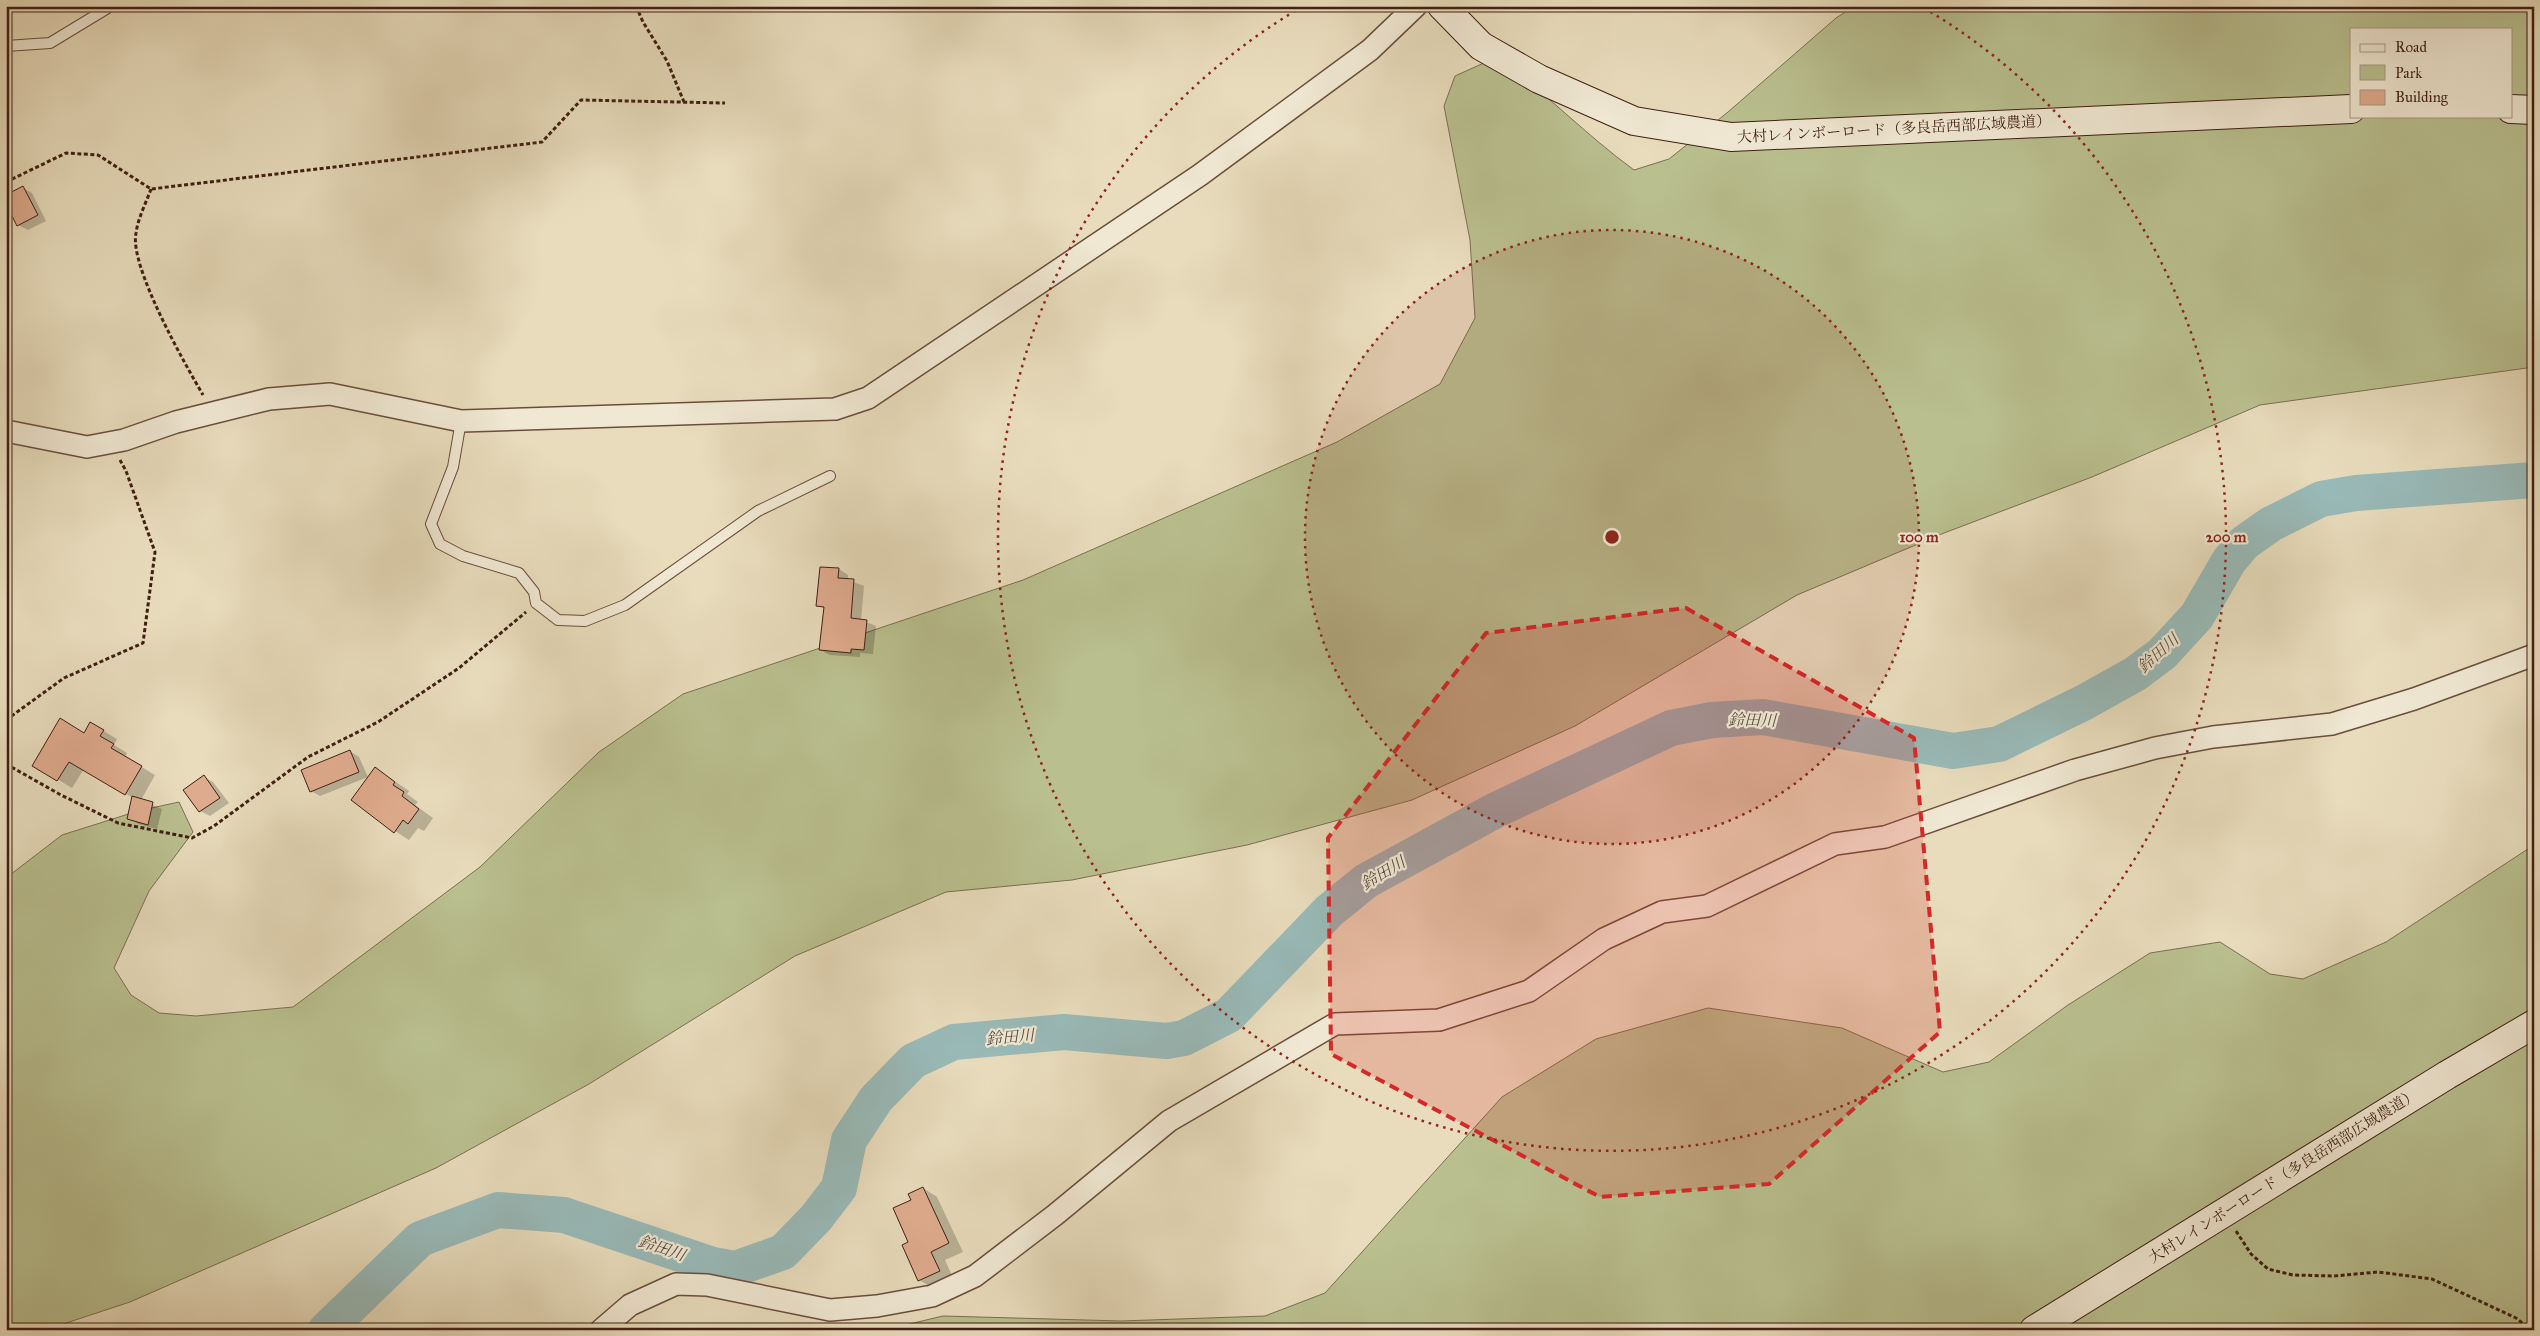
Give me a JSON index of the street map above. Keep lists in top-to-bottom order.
{
  "streets": {
    "street": ["大村レインボーロード（多良岳西部広域農道）"]
  },
  "water": ["鈴田川"],
  "legend": ["Road", "Park", "Building"],
  "rings": ["100 m", "200 m"]
}
